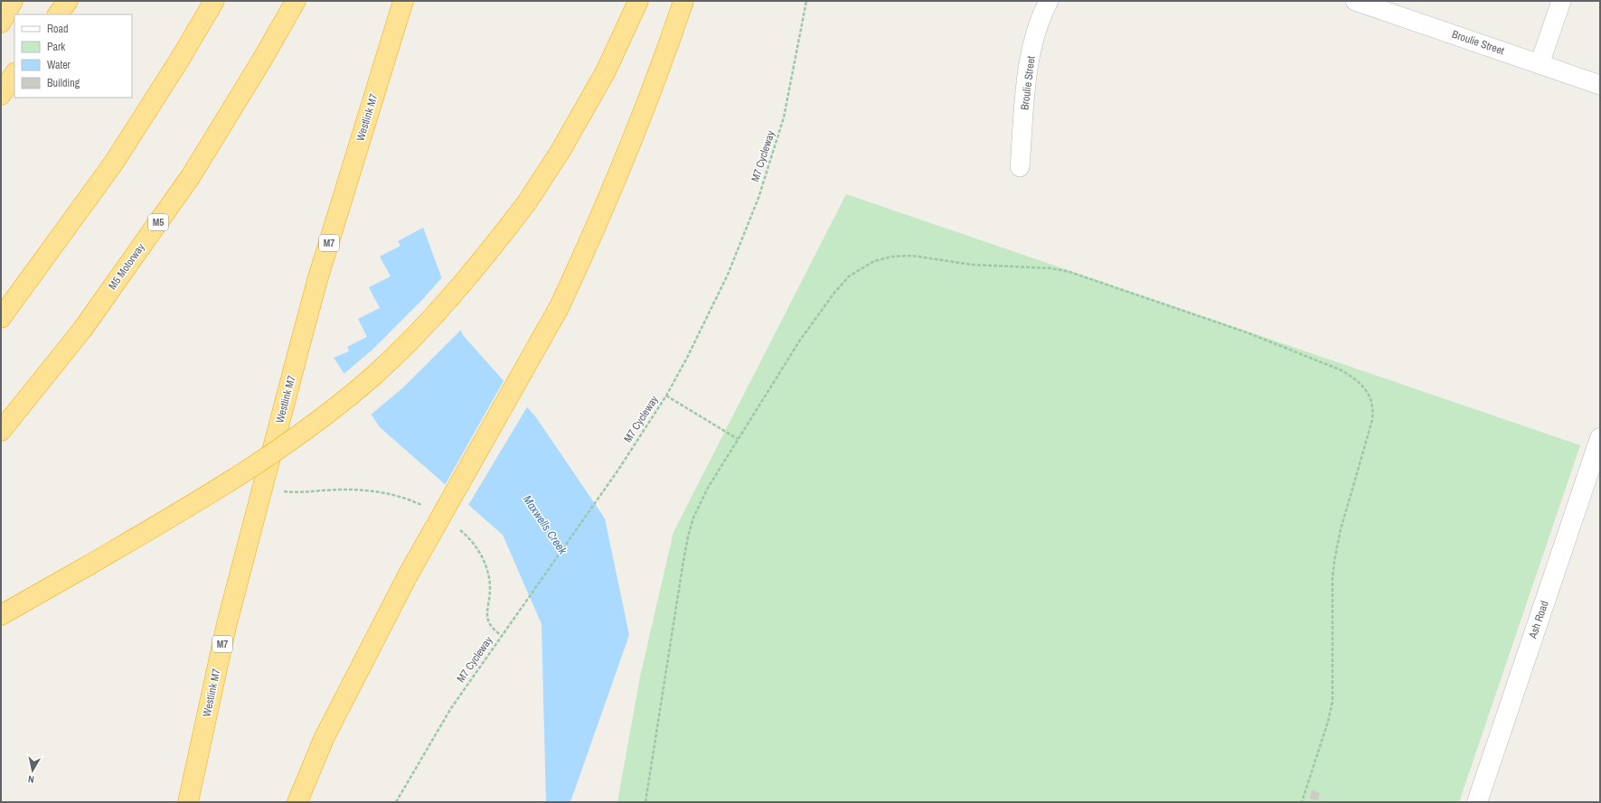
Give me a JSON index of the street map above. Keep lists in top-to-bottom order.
{
  "streets": {
    "highway": [
      "Westlink M7",
      "M5",
      "M7",
      "M5 Motorway"
    ],
    "street": ["Broulie Street", "Ash Road"],
    "path": ["M7 Cycleway"]
  },
  "water": ["Maxwells Creek"],
  "legend": [
    "Road",
    "Park",
    "Water",
    "Building"
  ],
  "north": "bottom"
}
